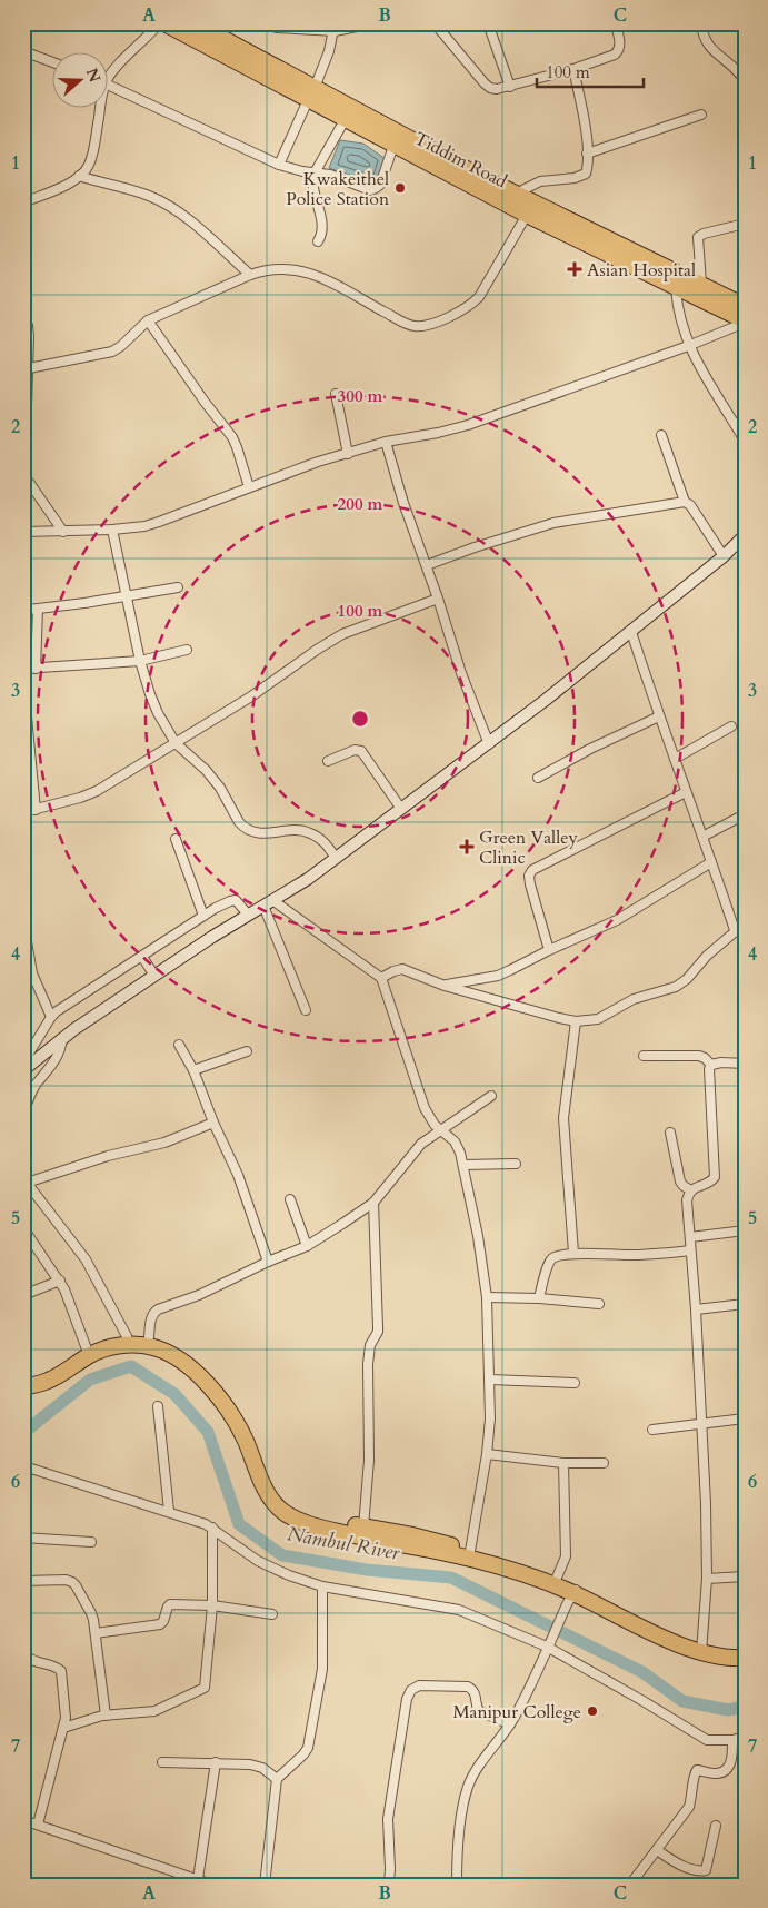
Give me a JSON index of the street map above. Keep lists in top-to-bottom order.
{
  "streets": {
    "highway": ["Tiddim Road"]
  },
  "water": ["Nambul River"],
  "places": {
    "other": ["Kwakeithel Police Station", "Manipur College"],
    "health": ["Asian Hospital", "Green Valley Clinic"]
  },
  "scale_bar": "100 m",
  "north": "right",
  "grid": {
    "columns": ["A", "B", "C"],
    "rows": [
      "1",
      "2",
      "3",
      "4",
      "5",
      "6",
      "7"
    ]
  },
  "rings": ["300 m", "200 m", "100 m"]
}
